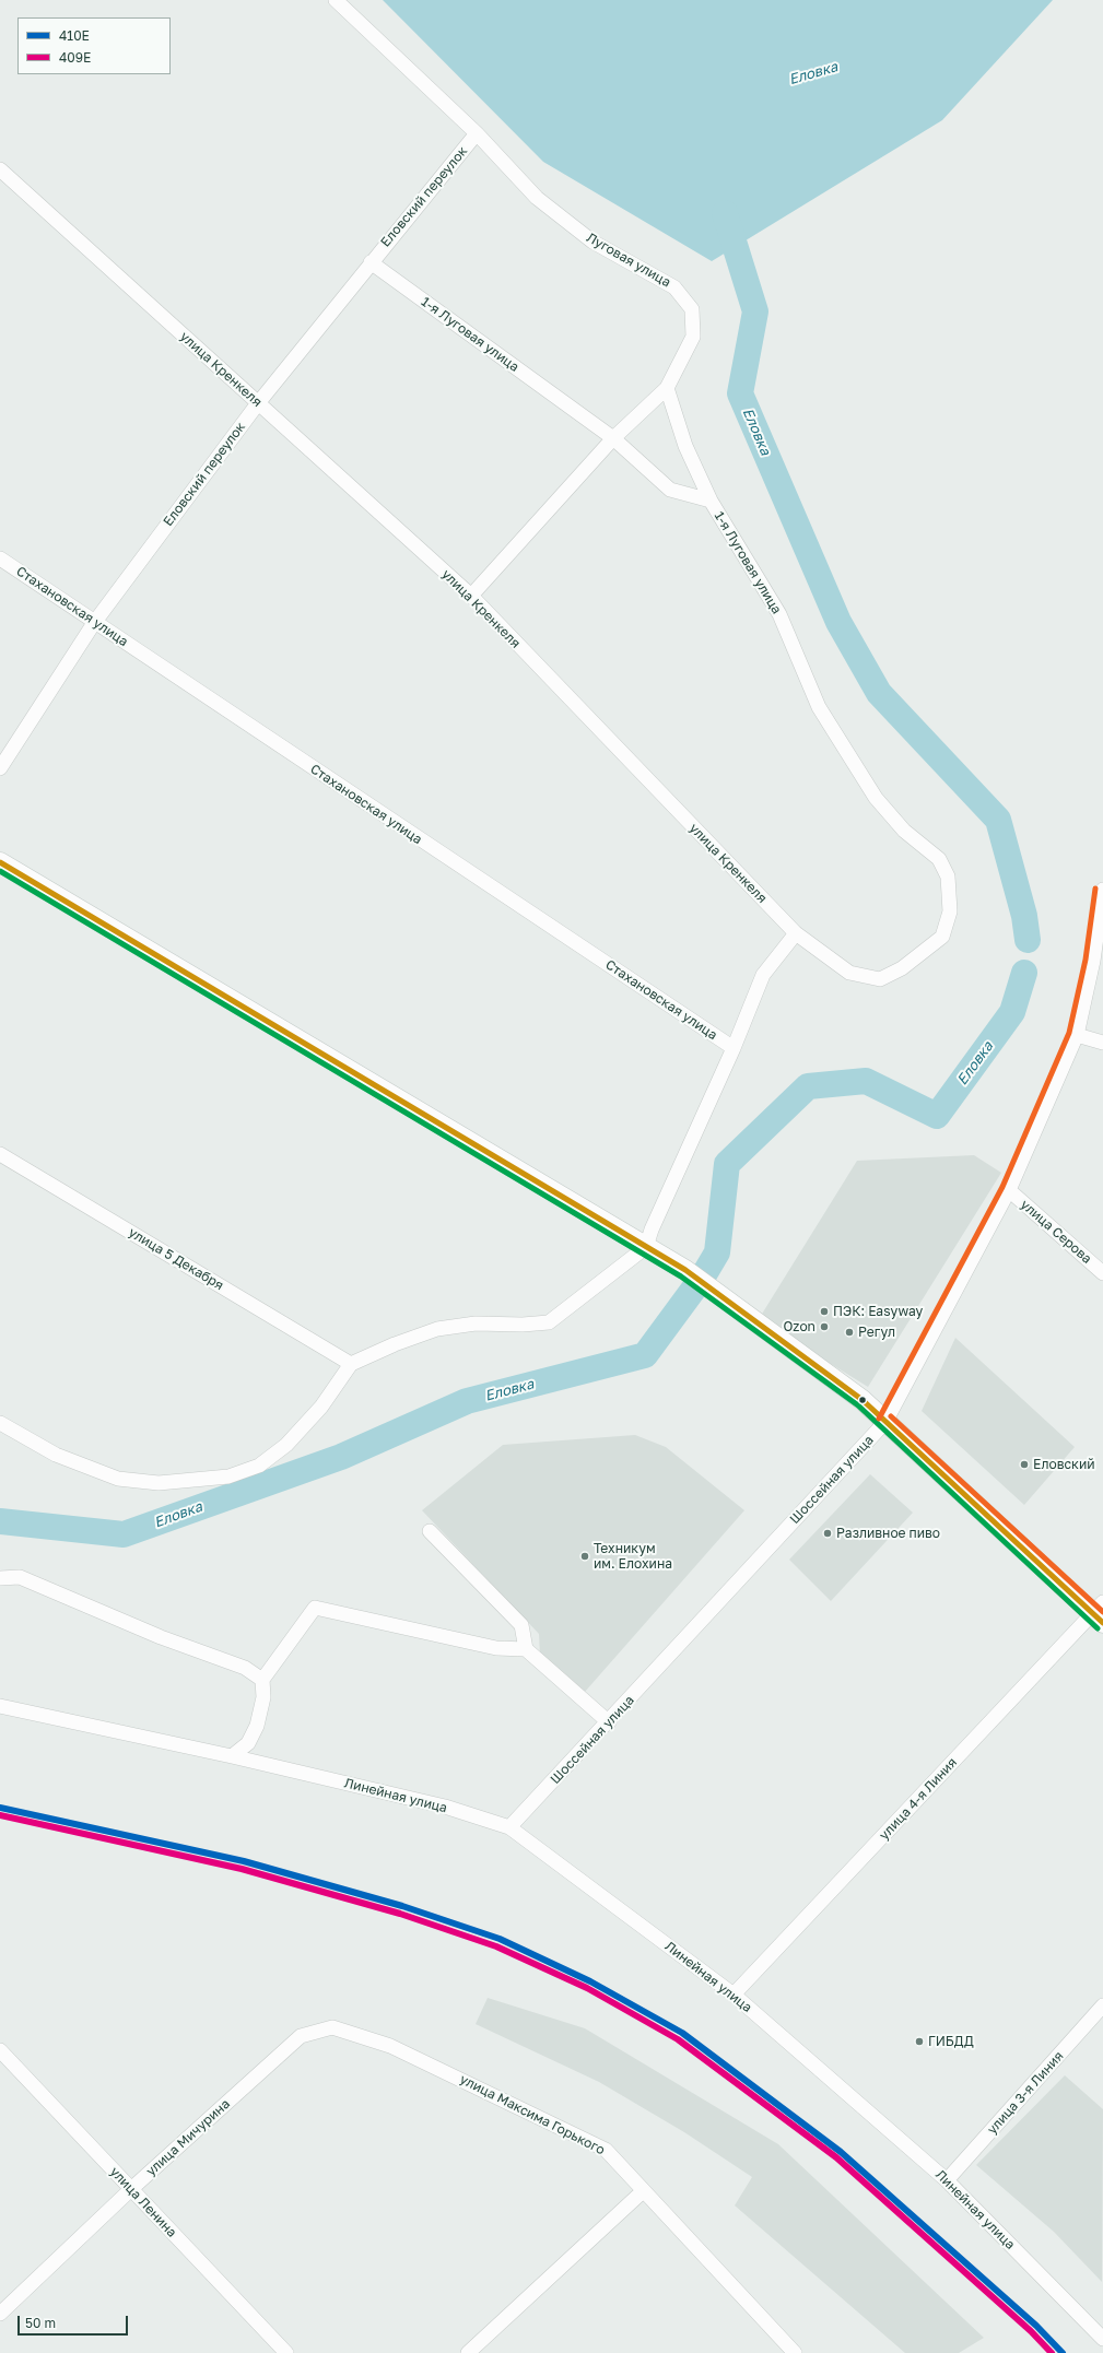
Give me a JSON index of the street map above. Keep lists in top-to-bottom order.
{
  "streets": {
    "street": [
      "Еловский переулок",
      "Луговая улица",
      "1-я Луговая улица",
      "улица Кренкеля",
      "Стахановская улица",
      "улица Серова",
      "улица 5 Декабря",
      "Шоссейная улица",
      "Линейная улица",
      "улица 4-я Линия",
      "улица 3-я Линия",
      "улица Максима Горького",
      "улица Мичурина",
      "улица Ленина"
    ]
  },
  "crossings": [
    ["Еловский переулок", "Луговая улица"],
    ["Еловский переулок", "1-я Луговая улица"],
    ["Еловский переулок", "улица Кренкеля"],
    ["Еловский переулок", "Стахановская улица"],
    ["Луговая улица", "1-я Луговая улица"],
    ["Луговая улица", "улица Кренкеля"],
    ["1-я Луговая улица", "улица Кренкеля"],
    ["улица Серова", "Шоссейная улица"],
    ["Шоссейная улица", "Линейная улица"],
    ["Линейная улица", "улица 4-я Линия"],
    ["Линейная улица", "улица 3-я Линия"],
    ["улица Максима Горького", "улица Мичурина"],
    ["улица Мичурина", "улица Ленина"]
  ],
  "water": ["Еловка"],
  "places": [
    "ПЭК: Easyway",
    "Ozon",
    "Регул",
    "Еловский",
    "Разливное пиво",
    "Техникум им. Елохина",
    "ГИБДД"
  ],
  "lines": ["transit line 410E", "transit line 409E"],
  "legend": ["410E", "409E"],
  "scale_bar": "50 m"
}
